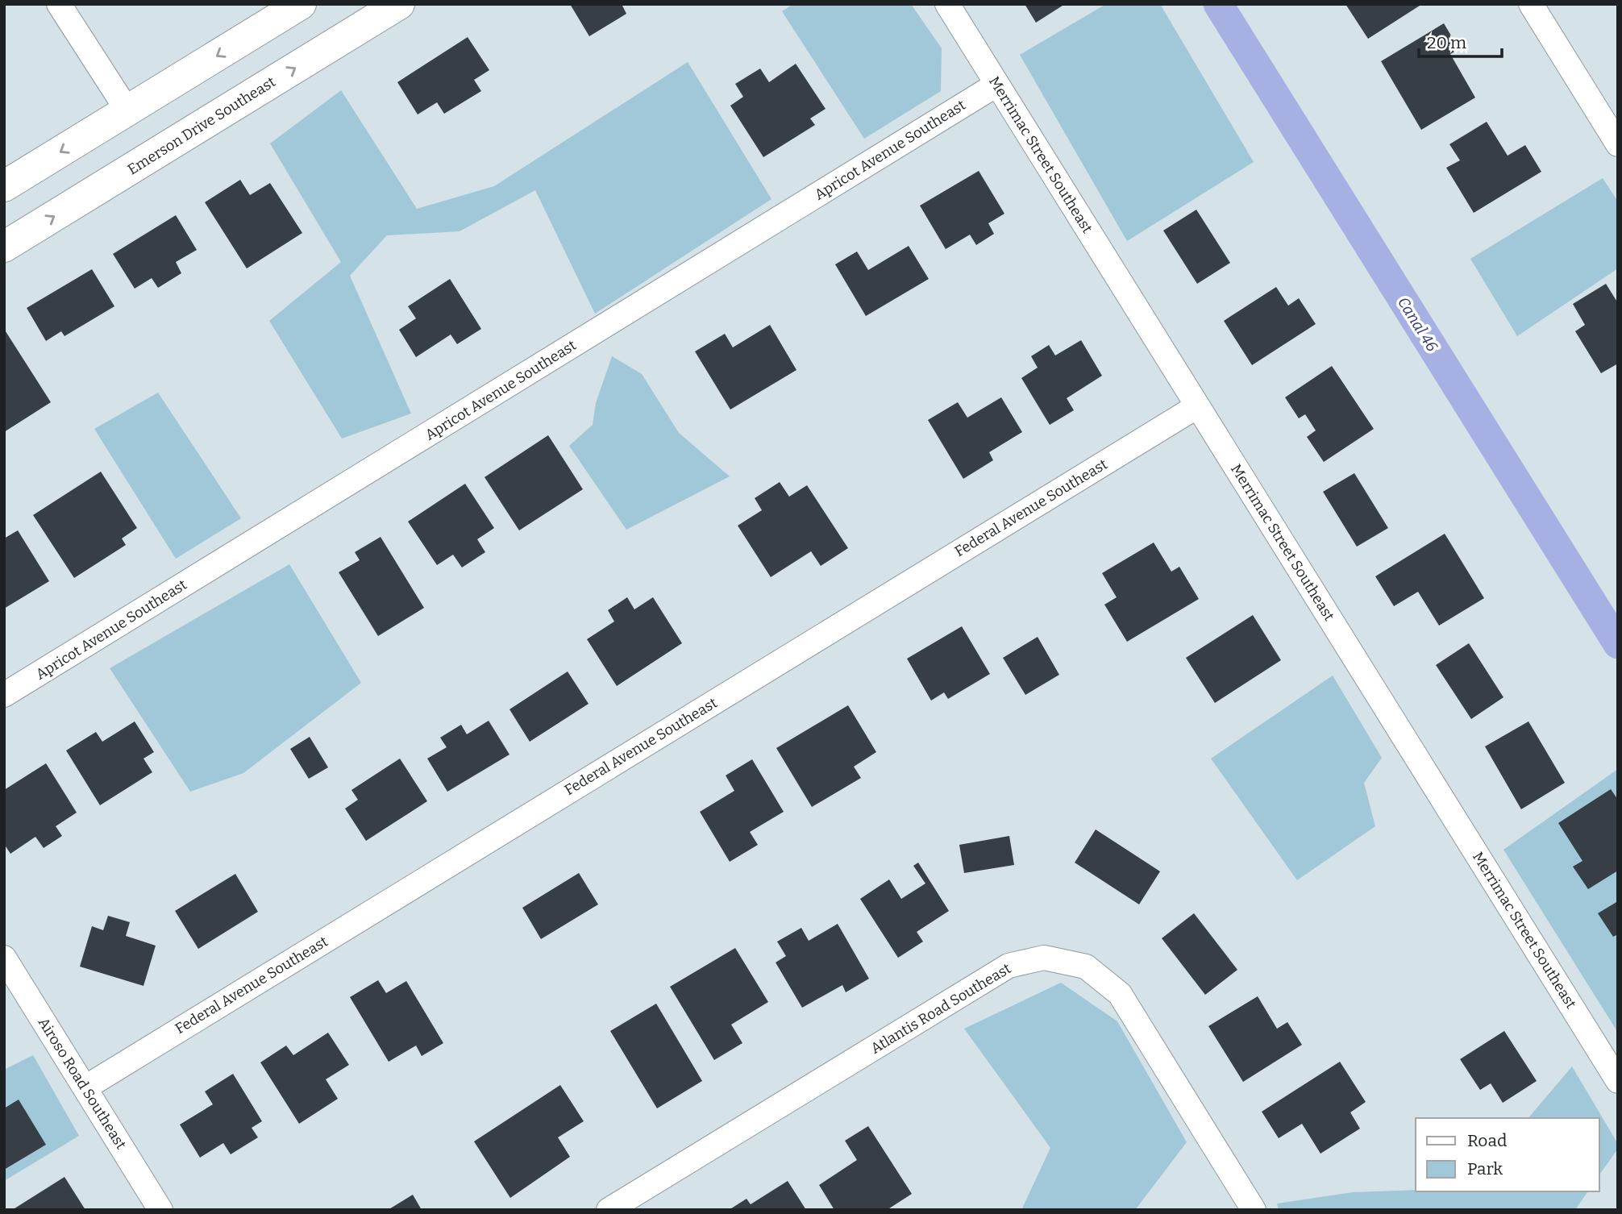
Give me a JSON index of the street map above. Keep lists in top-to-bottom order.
{
  "streets": {
    "street": [
      "Emerson Drive Southeast",
      "Apricot Avenue Southeast",
      "Merrimac Street Southeast",
      "Federal Avenue Southeast",
      "Atlantis Road Southeast",
      "Airoso Road Southeast"
    ]
  },
  "crossings": [
    ["Apricot Avenue Southeast", "Merrimac Street Southeast"],
    ["Merrimac Street Southeast", "Federal Avenue Southeast"],
    ["Federal Avenue Southeast", "Airoso Road Southeast"]
  ],
  "water": ["Canal 46"],
  "legend": ["Road", "Park"],
  "scale_bar": "20 m"
}
